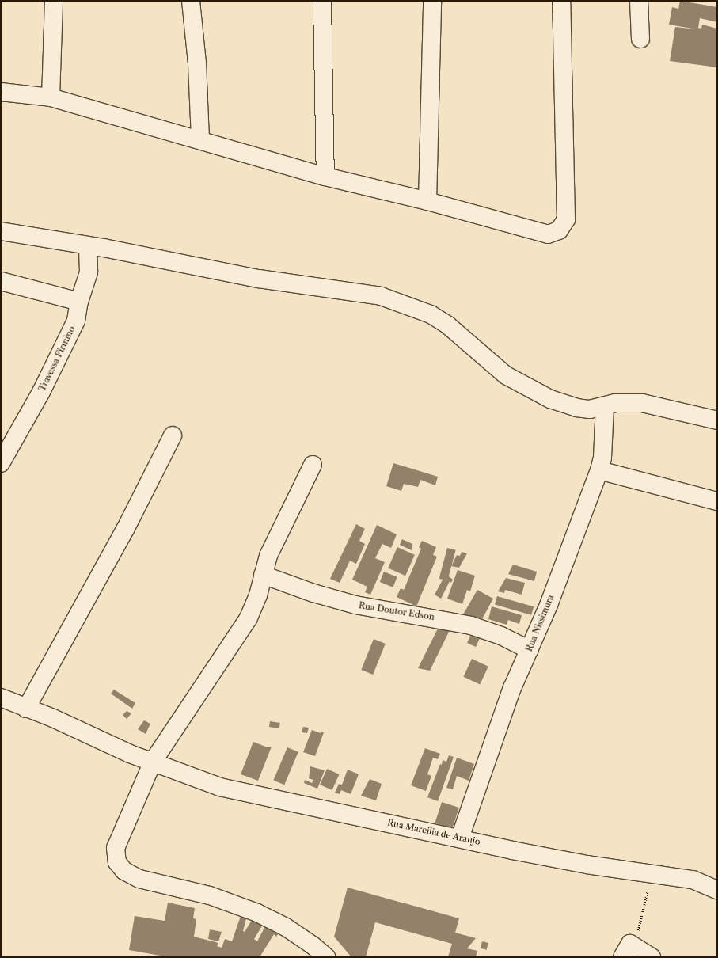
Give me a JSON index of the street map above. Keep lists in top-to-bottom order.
{
  "streets": {
    "street": [
      "Travessa Firmino",
      "Rua Doutor Edson",
      "Rua Nissimura",
      "Rua Marcilia de Araujo"
    ]
  },
  "crossings": [
    ["Rua Doutor Edson", "Rua Nissimura"],
    ["Rua Nissimura", "Rua Marcilia de Araujo"]
  ]
}
